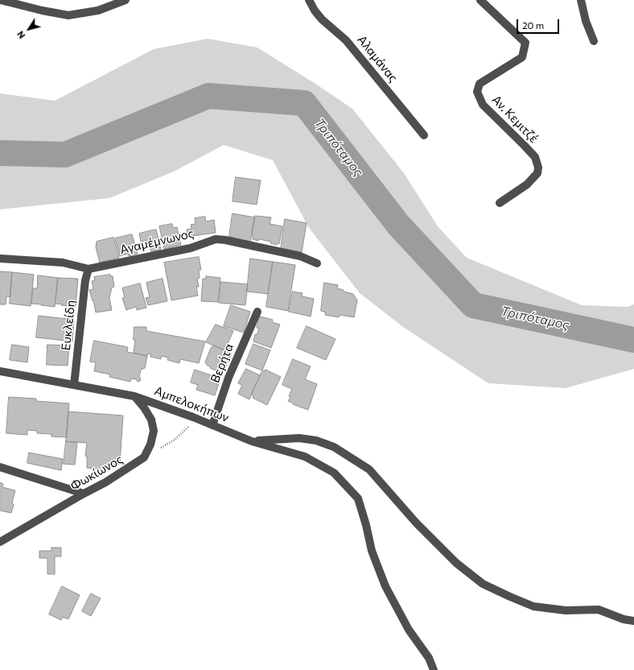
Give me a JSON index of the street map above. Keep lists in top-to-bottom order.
{
  "streets": {
    "street": [
      "Αλαμάνας",
      "Αν. Κεμιτζέ",
      "Αγαμέμνωνος",
      "Ευκλείδη",
      "Βερήτα",
      "Αμπελοκήπων",
      "Φωκίωνος"
    ]
  },
  "crossings": [
    ["Αγαμέμνωνος", "Ευκλείδη"],
    ["Ευκλείδη", "Αμπελοκήπων"],
    ["Βερήτα", "Αμπελοκήπων"]
  ],
  "water": ["Τριπόταμος"],
  "scale_bar": "20 m",
  "north": "bottom left"
}
